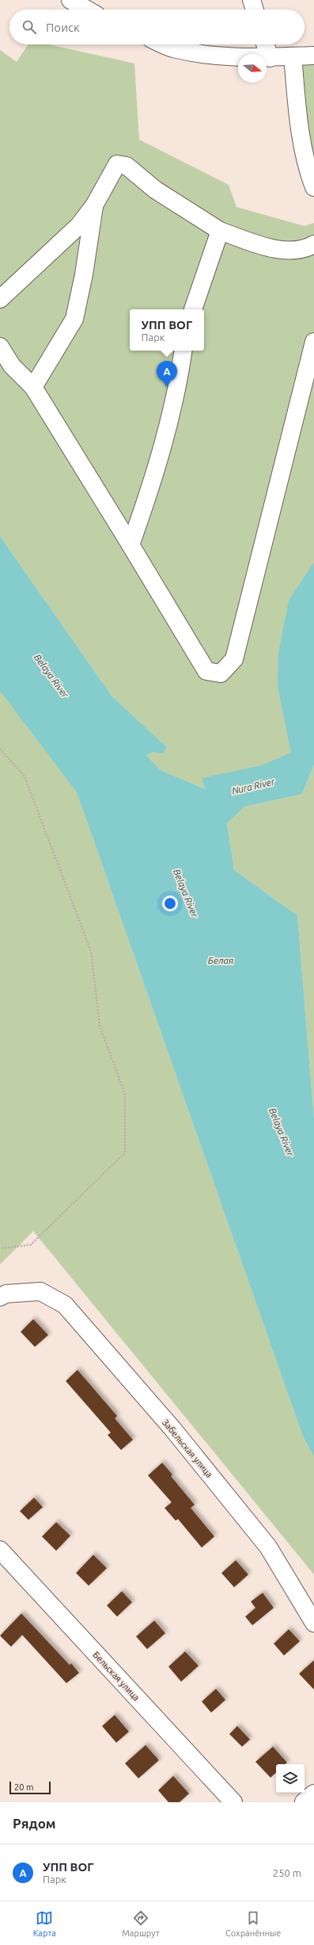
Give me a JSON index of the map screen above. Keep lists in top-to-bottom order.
{
  "streets": {
    "street": ["Забельская улица", "Бельская улица"]
  },
  "water": ["Belaya River", "Nura River", "Белая"],
  "scale_bar": "20 m",
  "north": "right",
  "page": {
    "search": "Поиск",
    "popup": ["УПП ВОГ", "Парк"],
    "pins": "A",
    "scale": "20 m",
    "heading": "Рядом",
    "list": [
      {
        "mark": "A",
        "name": "УПП ВОГ",
        "note": "Парк",
        "value": "250 m"
      }
    ],
    "nav": ["Карта", "Маршрут", "Сохранённые"]
  }
}
